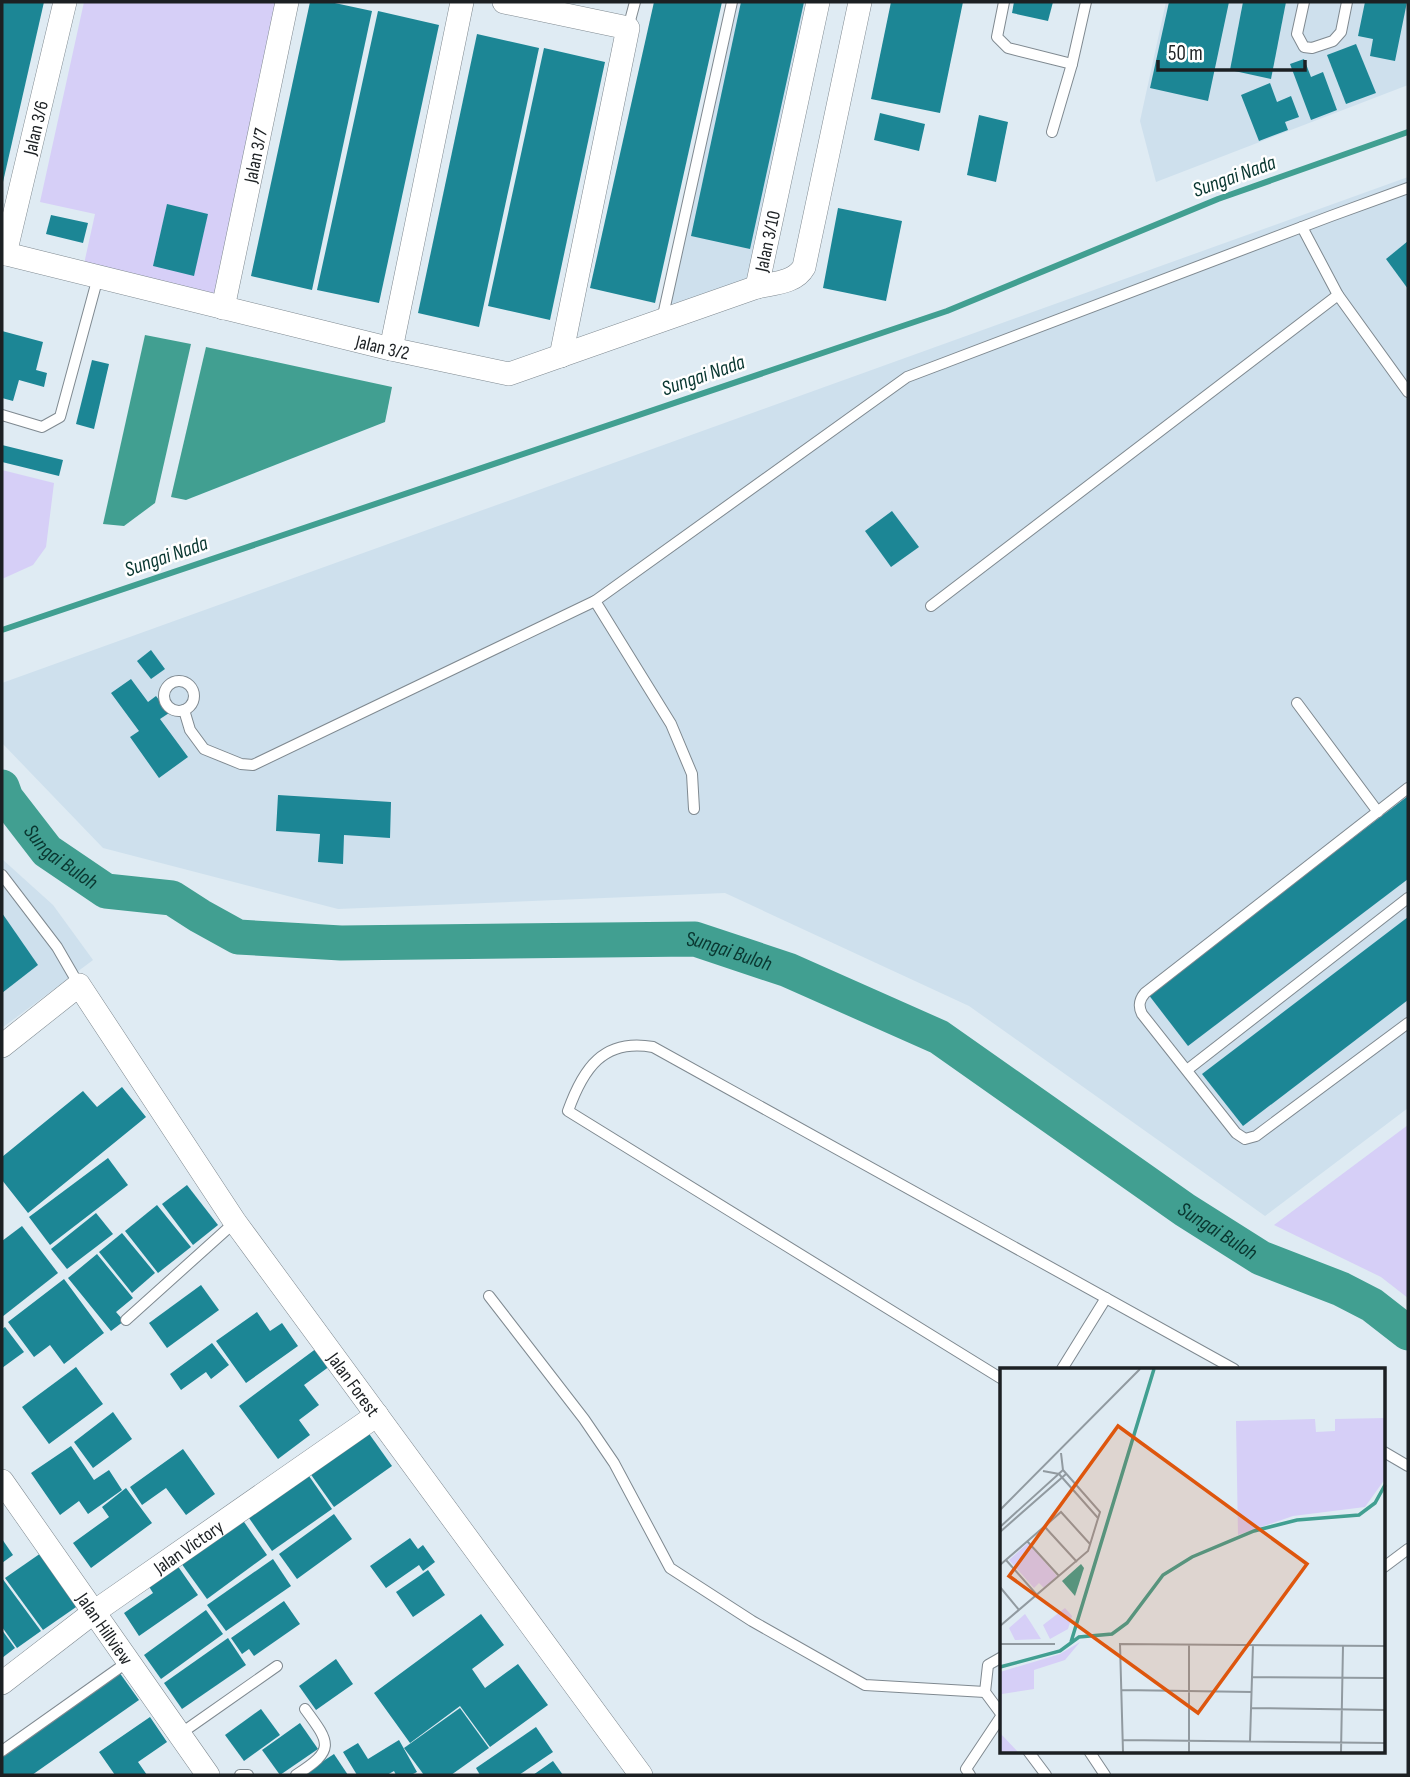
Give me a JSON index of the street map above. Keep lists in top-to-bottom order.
{
  "streets": {
    "street": [
      "Jalan 3/6",
      "Jalan 3/7",
      "Jalan 3/10",
      "Jalan 3/2",
      "Jalan Forest",
      "Jalan Victory",
      "Jalan Hillview"
    ]
  },
  "crossings": [
    ["Jalan 3/6", "Jalan 3/2"],
    ["Jalan 3/7", "Jalan 3/2"],
    ["Jalan 3/10", "Jalan 3/2"],
    ["Jalan Forest", "Jalan Victory"],
    ["Jalan Victory", "Jalan Hillview"]
  ],
  "water": ["Sungai Nada", "Sungai Buloh"],
  "scale_bar": "50 m"
}
